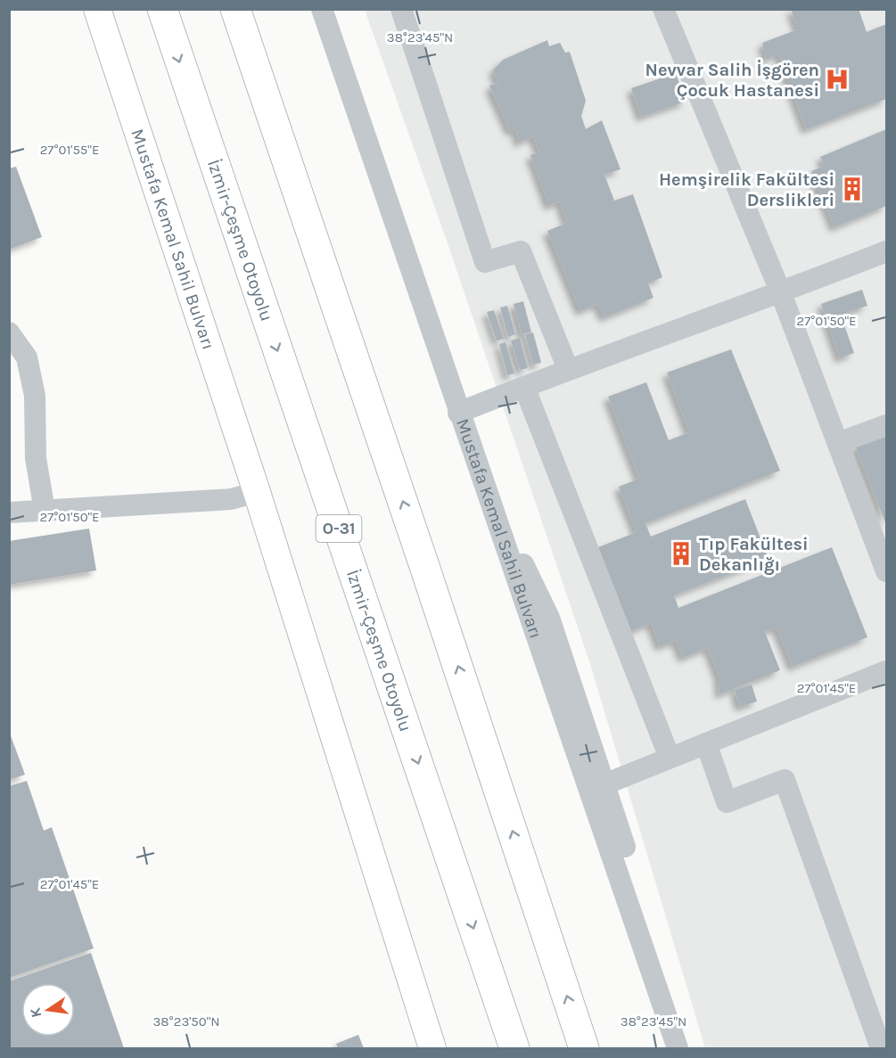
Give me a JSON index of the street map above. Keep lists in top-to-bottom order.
{
  "streets": {
    "highway": ["İzmir-Çeşme Otoyolu", "O-31"],
    "main road": ["Mustafa Kemal Sahil Bulvarı"]
  },
  "places": {
    "hospital": ["Nevvar Salih İşgören Çocuk Hastanesi"],
    "building": ["Hemşirelik Fakültesi Derslikleri", "Tıp Fakültesi Dekanlığı"]
  },
  "north": "left",
  "coordinates": [
    "38°23'45\"N",
    "27°01'55\"E",
    "27°01'50\"E",
    "27°01'45\"E",
    "38°23'50\"N"
  ]
}
